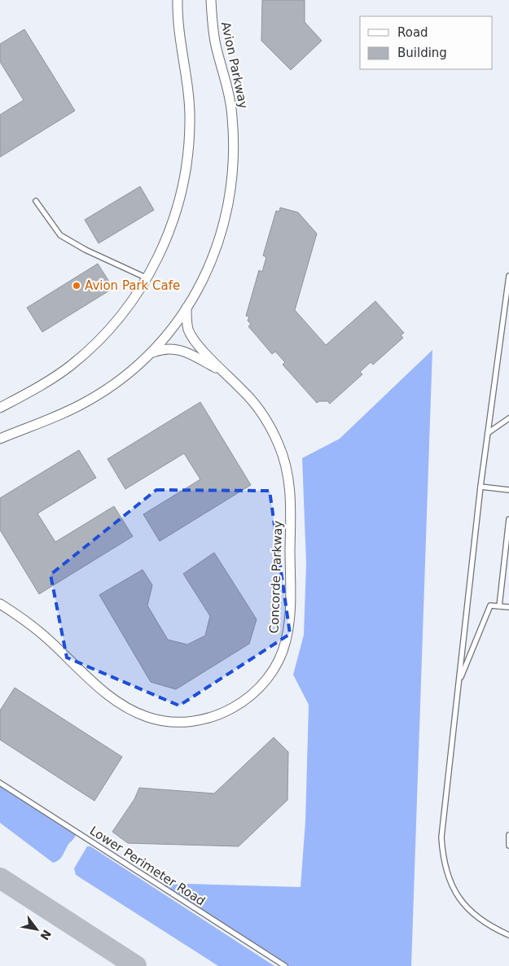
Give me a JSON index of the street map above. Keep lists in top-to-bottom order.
{
  "streets": {
    "street": ["Avion Parkway", "Concorde Parkway"],
    "lane": ["Lower Perimeter Road"]
  },
  "crossings": [
    ["Avion Parkway", "Concorde Parkway"]
  ],
  "places": ["Avion Park Cafe"],
  "legend": ["Road", "Building"],
  "north": "bottom right"
}
